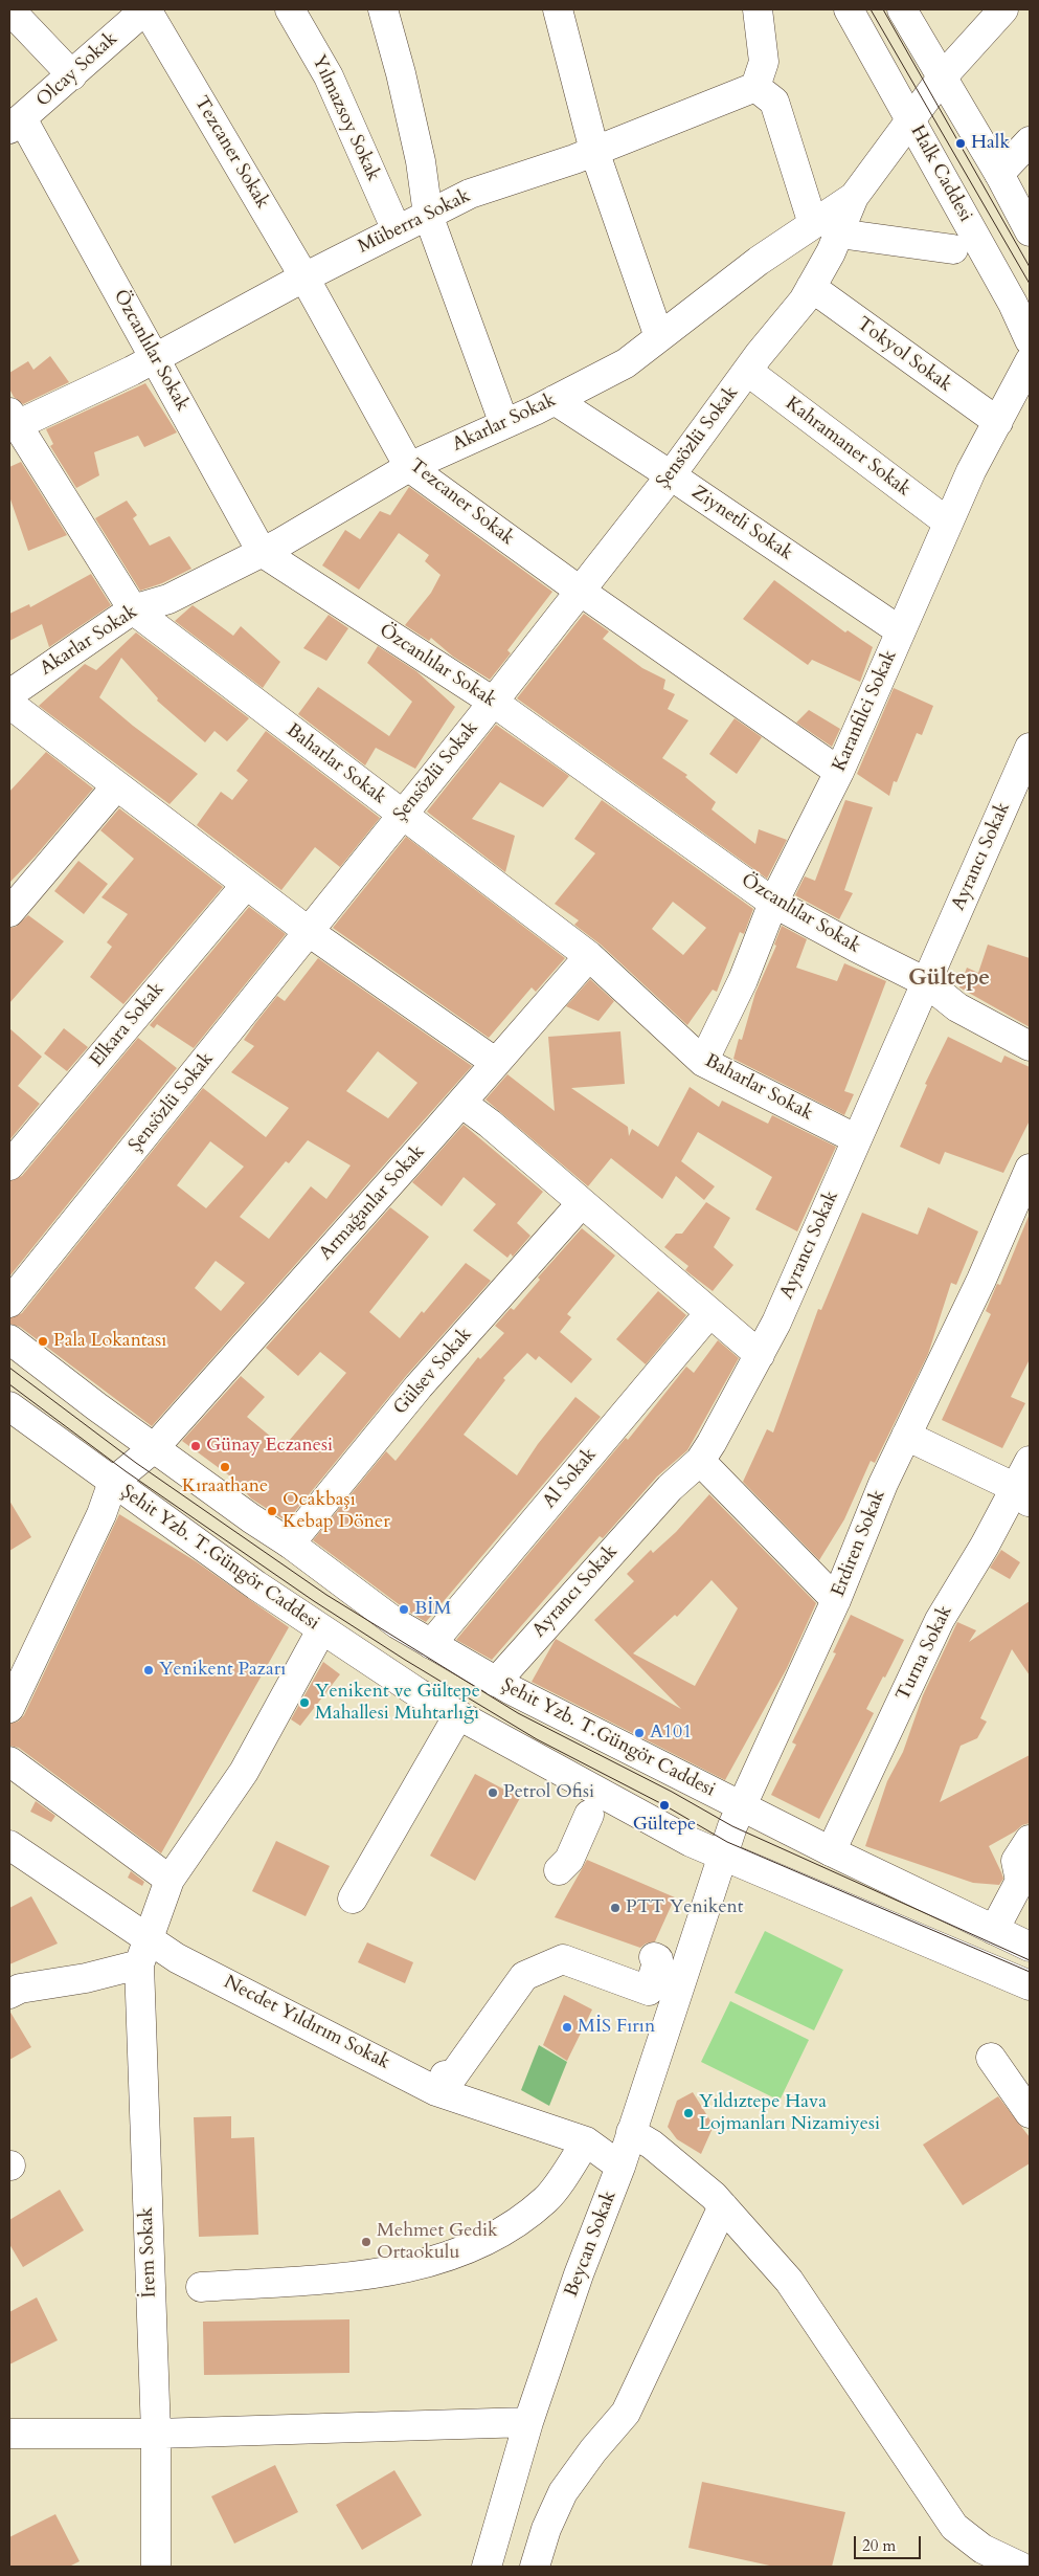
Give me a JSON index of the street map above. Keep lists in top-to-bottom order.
{
  "streets": {
    "street": [
      "Olcay Sokak",
      "Yılmazsoy Sokak",
      "Tezcaner Sokak",
      "Halk Caddesi",
      "Müberra Sokak",
      "Özcanlılar Sokak",
      "Tokyol Sokak",
      "Akarlar Sokak",
      "Şensözlü Sokak",
      "Kahramaner Sokak",
      "Ziynetli Sokak",
      "Karanfilci Sokak",
      "Baharlar Sokak",
      "Ayrancı Sokak",
      "Elkara Sokak",
      "Armağanlar Sokak",
      "Gülsev Sokak",
      "Al Sokak",
      "Erdiren Sokak",
      "Şehit Yzb. T.Güngör Caddesi",
      "Turna Sokak",
      "Necdet Yıldırım Sokak",
      "Beycan Sokak",
      "İrem Sokak"
    ]
  },
  "crossings": [
    ["Olcay Sokak", "Tezcaner Sokak"],
    ["Olcay Sokak", "Özcanlılar Sokak"],
    ["Yılmazsoy Sokak", "Müberra Sokak"],
    ["Tezcaner Sokak", "Müberra Sokak"],
    ["Tezcaner Sokak", "Akarlar Sokak"],
    ["Tezcaner Sokak", "Şensözlü Sokak"],
    ["Tezcaner Sokak", "Karanfilci Sokak"],
    ["Halk Caddesi", "Şensözlü Sokak"],
    ["Müberra Sokak", "Özcanlılar Sokak"],
    ["Müberra Sokak", "Baharlar Sokak"],
    ["Özcanlılar Sokak", "Akarlar Sokak"],
    ["Özcanlılar Sokak", "Şensözlü Sokak"],
    ["Özcanlılar Sokak", "Karanfilci Sokak"],
    ["Özcanlılar Sokak", "Ayrancı Sokak"],
    ["Tokyol Sokak", "Şensözlü Sokak"],
    ["Tokyol Sokak", "Karanfilci Sokak"],
    ["Akarlar Sokak", "Şensözlü Sokak"],
    ["Akarlar Sokak", "Ziynetli Sokak"],
    ["Akarlar Sokak", "Baharlar Sokak"],
    ["Şensözlü Sokak", "Kahramaner Sokak"],
    ["Şensözlü Sokak", "Ziynetli Sokak"],
    ["Şensözlü Sokak", "Baharlar Sokak"],
    ["Kahramaner Sokak", "Karanfilci Sokak"],
    ["Ziynetli Sokak", "Karanfilci Sokak"],
    ["Karanfilci Sokak", "Baharlar Sokak"],
    ["Baharlar Sokak", "Ayrancı Sokak"],
    ["Baharlar Sokak", "Armağanlar Sokak"],
    ["Ayrancı Sokak", "Şehit Yzb. T.Güngör Caddesi"],
    ["Armağanlar Sokak", "Şehit Yzb. T.Güngör Caddesi"],
    ["Gülsev Sokak", "Şehit Yzb. T.Güngör Caddesi"],
    ["Al Sokak", "Şehit Yzb. T.Güngör Caddesi"],
    ["Erdiren Sokak", "Şehit Yzb. T.Güngör Caddesi"],
    ["Erdiren Sokak", "Beycan Sokak"],
    ["Şehit Yzb. T.Güngör Caddesi", "Turna Sokak"],
    ["Necdet Yıldırım Sokak", "Beycan Sokak"],
    ["Necdet Yıldırım Sokak", "İrem Sokak"]
  ],
  "districts": ["Gültepe"],
  "places": [
    "Halk",
    "Pala Lokantası",
    "Günay Eczanesi",
    "Kıraathane",
    "Ocakbaşı Kebap Döner",
    "BİM",
    "Yenikent Pazarı",
    "Yenikent ve Gültepe Mahallesi Muhtarlığı",
    "A101",
    "Petrol Ofisi",
    "Gültepe",
    "PTT Yenikent",
    "MİS Fırın",
    "Yıldıztepe Hava Lojmanları Nizamiyesi",
    "Mehmet Gedik Ortaokulu"
  ],
  "scale_bar": "20 m"
}
